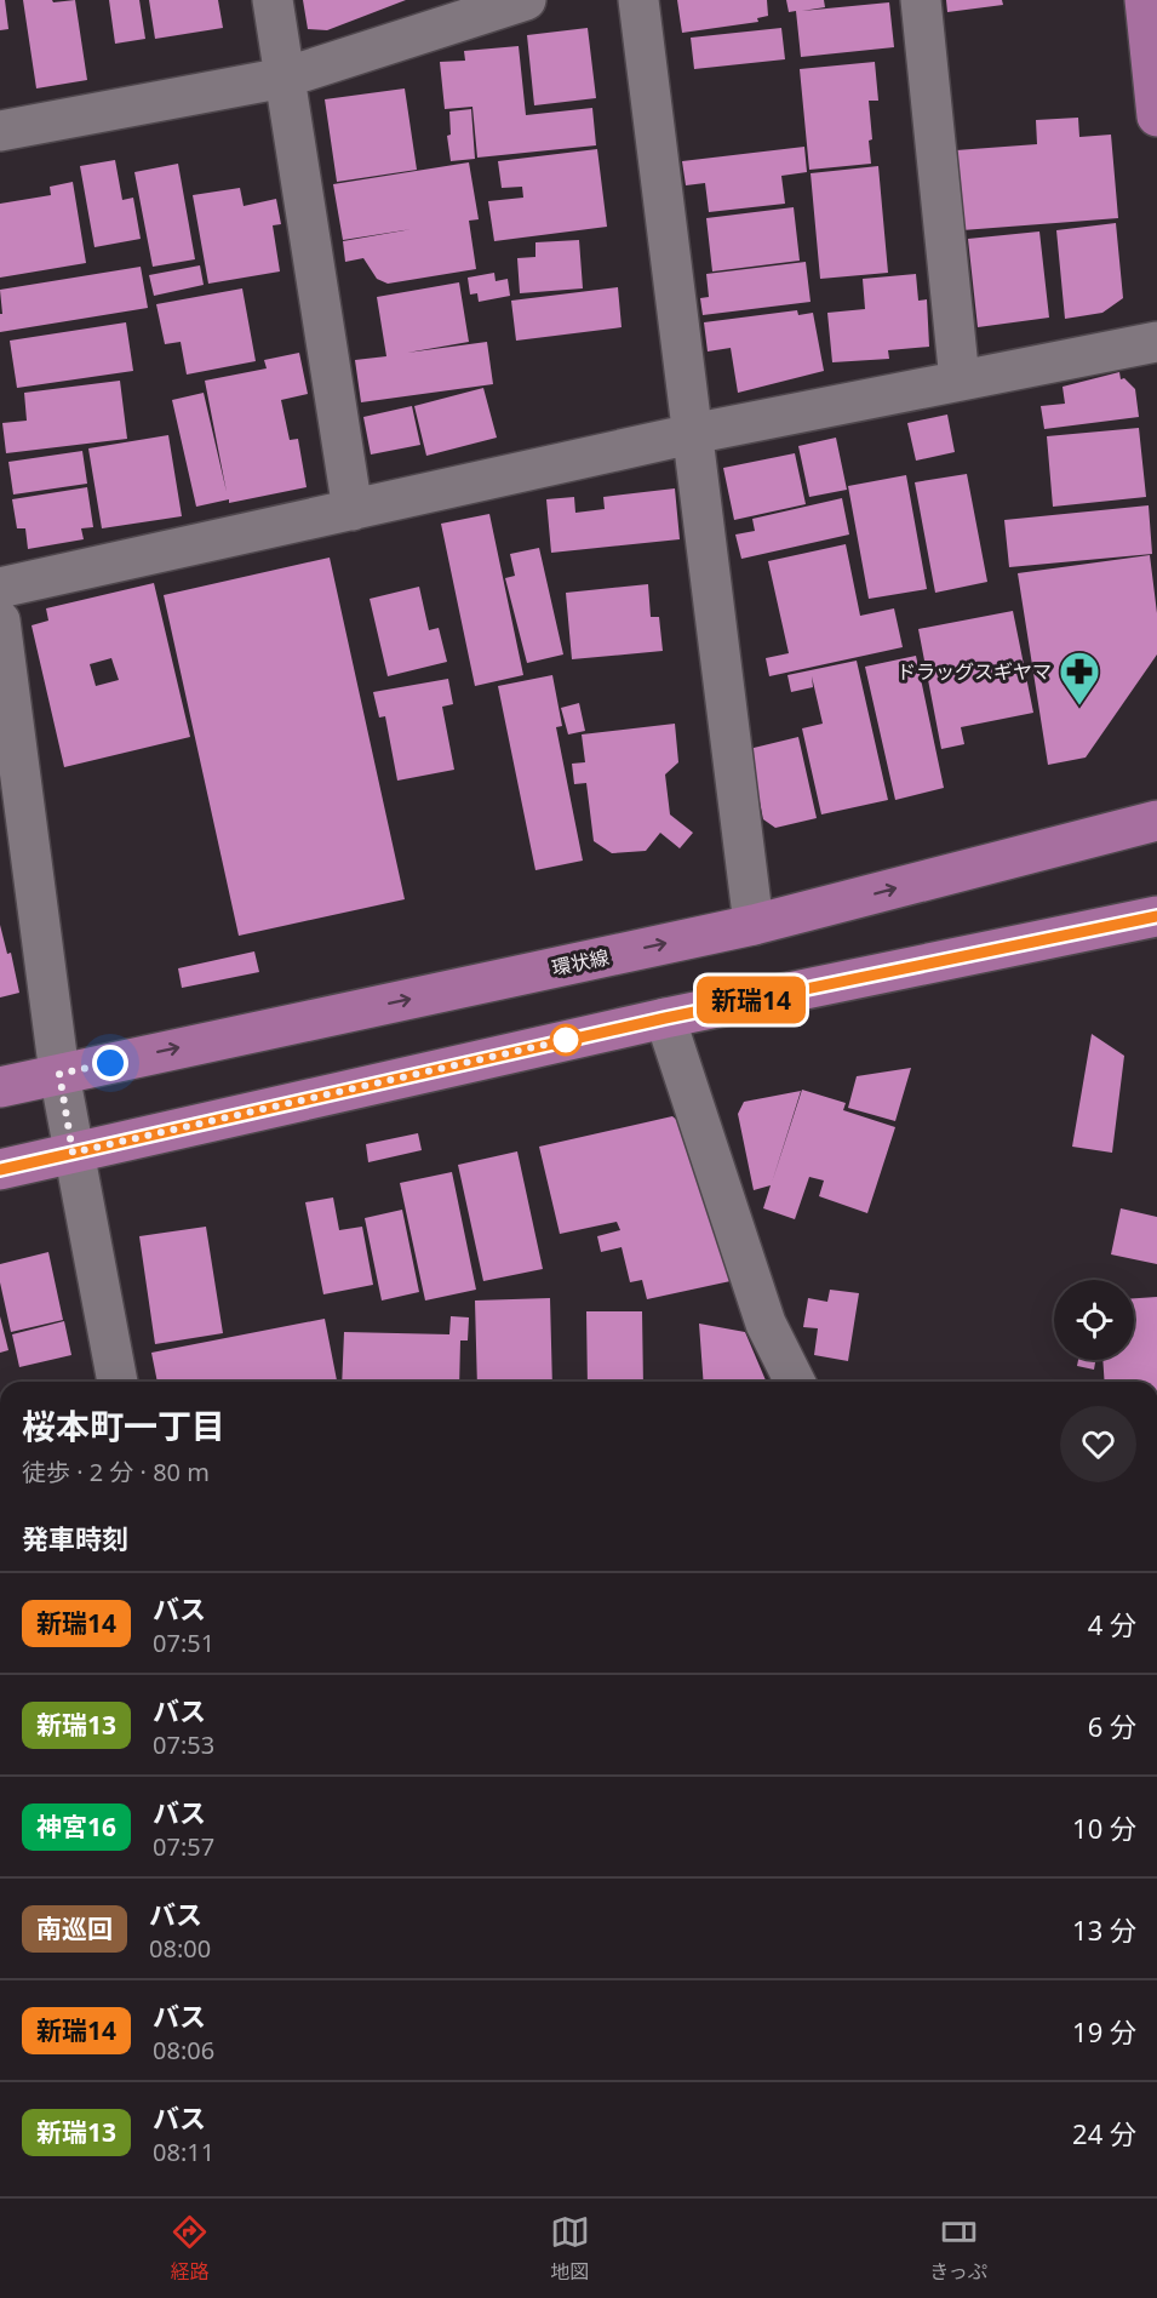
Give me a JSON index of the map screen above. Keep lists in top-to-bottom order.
{
  "streets": {
    "main road": ["環状線"]
  },
  "places": {
    "pharmacy": ["ドラッグスギヤマ"]
  },
  "lines": ["bus line 新瑞14"],
  "page": {
    "on_map": "新瑞14",
    "heading": [
      ["桜本町一丁目", "徒歩 · 2 分 · 80 m"],
      "発車時刻"
    ],
    "list": [
      {
        "mark": "新瑞14",
        "name": "バス",
        "note": "07:51",
        "value": "4 分"
      },
      {
        "mark": "新瑞13",
        "name": "バス",
        "note": "07:53",
        "value": "6 分"
      },
      {
        "mark": "神宮16",
        "name": "バス",
        "note": "07:57",
        "value": "10 分"
      },
      {
        "mark": "南巡回",
        "name": "バス",
        "note": "08:00",
        "value": "13 分"
      },
      {
        "mark": "新瑞14",
        "name": "バス",
        "note": "08:06",
        "value": "19 分"
      },
      {
        "mark": "新瑞13",
        "name": "バス",
        "note": "08:11",
        "value": "24 分"
      }
    ],
    "tabs": ["経路", "地図", "きっぷ"]
  }
}
